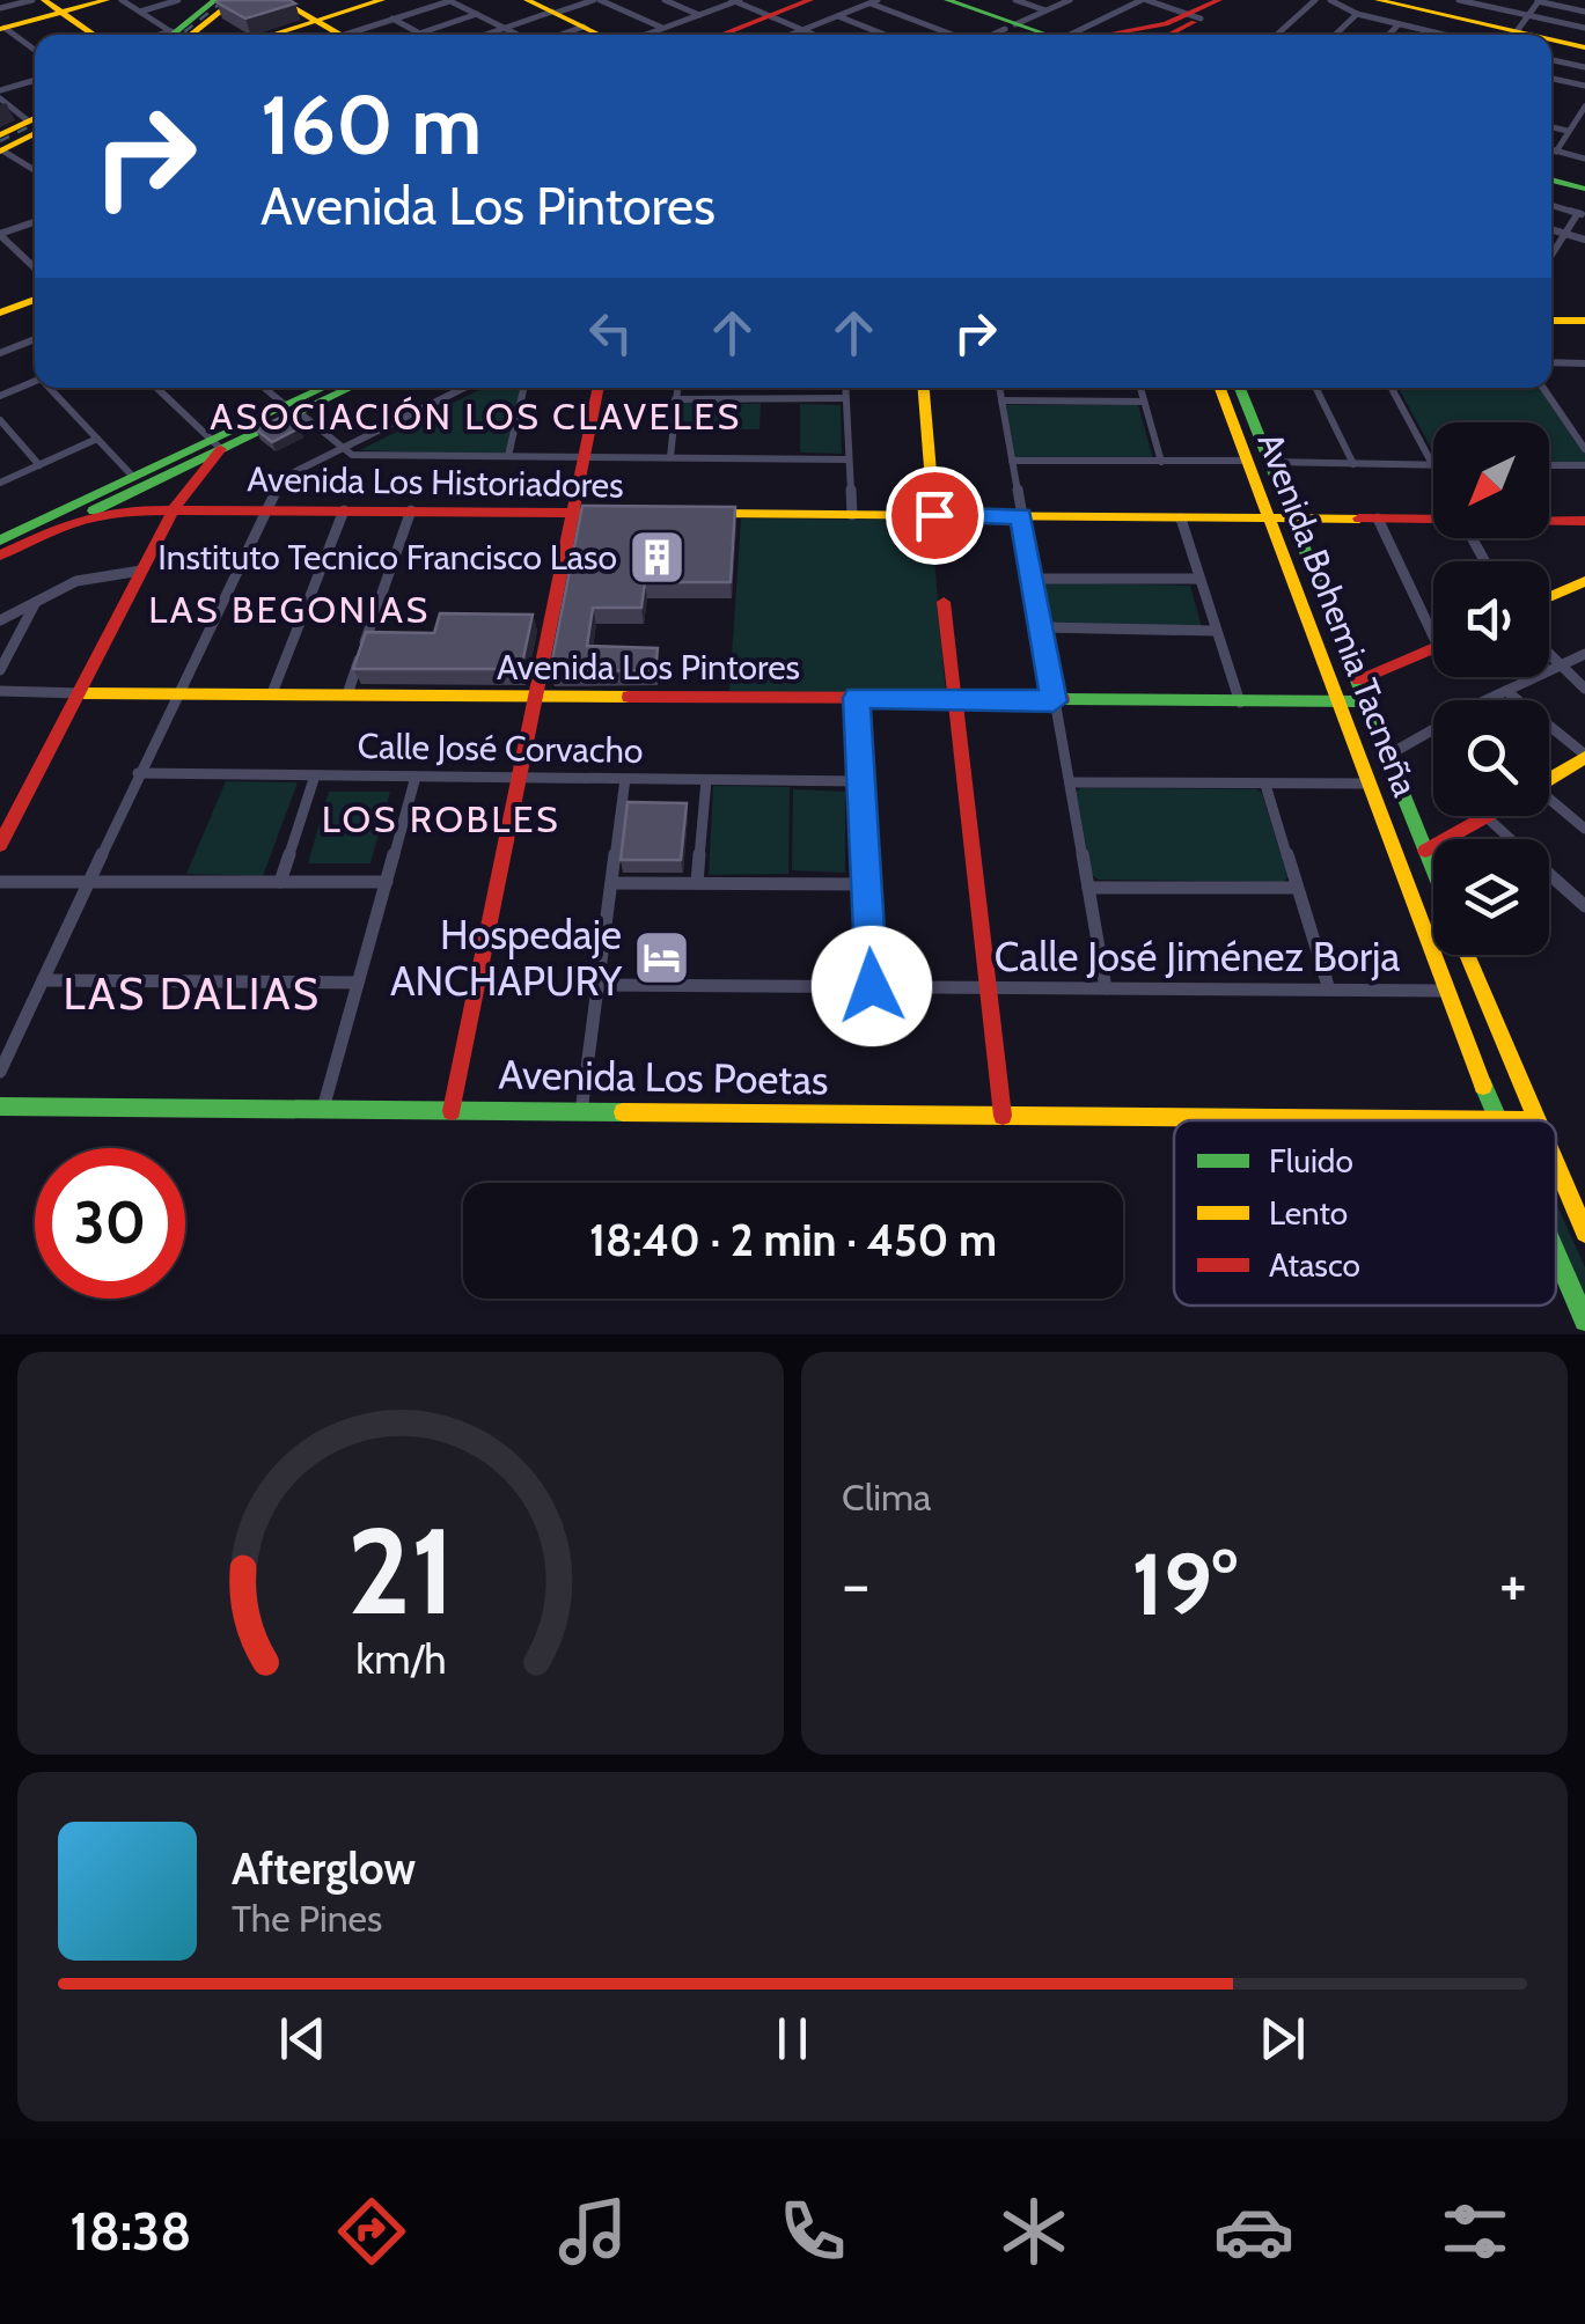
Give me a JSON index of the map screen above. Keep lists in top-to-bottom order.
{
  "streets": {
    "street": [
      "Avenida Los Historiadores",
      "Avenida Bohemia Tacneña",
      "Avenida Los Pintores",
      "Calle José Corvacho",
      "Calle José Jiménez Borja",
      "Avenida Los Poetas"
    ]
  },
  "crossings": [
    ["Avenida Bohemia Tacneña", "Avenida Los Pintores"],
    ["Avenida Bohemia Tacneña", "Calle José Jiménez Borja"],
    ["Avenida Bohemia Tacneña", "Avenida Los Poetas"]
  ],
  "districts": [
    "ASOCIACIÓN LOS CLAVELES",
    "LAS BEGONIAS",
    "LOS ROBLES",
    "LAS DALIAS"
  ],
  "places": {
    "building": ["Instituto Tecnico Francisco Laso"],
    "hotel": ["Hospedaje ANCHAPURY"]
  },
  "legend": ["Fluido", "Lento", "Atasco"],
  "north": "bottom left",
  "page": {
    "turn": ["160 m", "Avenida Los Pintores"],
    "limit": "30",
    "trip": "18:40 · 2 min · 450 m",
    "tile": "Clima",
    "heat": ["−", "19°", "+"],
    "song": ["Afterglow", "The Pines"],
    "tabs": "18:38",
    "gauge": ["21", "km/h"]
  }
}
